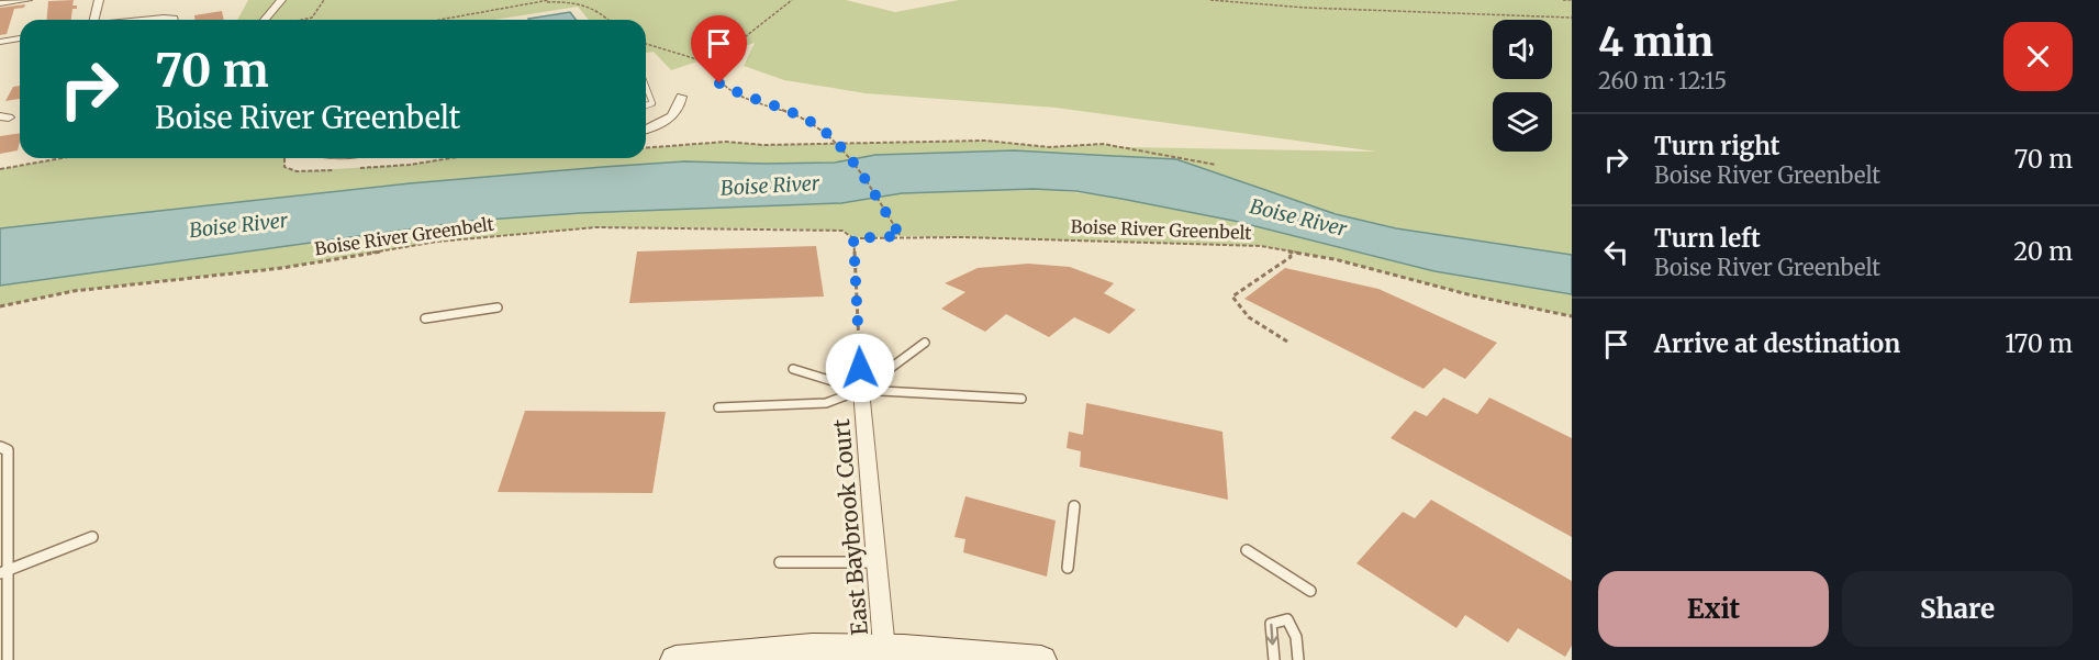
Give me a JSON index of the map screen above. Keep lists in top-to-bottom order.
{
  "streets": {
    "street": ["East Baybrook Court"],
    "path": ["Boise River Greenbelt"]
  },
  "water": ["Boise River"],
  "page": {
    "heading": ["4 min", "260 m · 12:15"],
    "turn": ["70 m", "Boise River Greenbelt"],
    "list": [
      {
        "name": "Turn right",
        "note": "Boise River Greenbelt",
        "value": "70 m"
      },
      {
        "name": "Turn left",
        "note": "Boise River Greenbelt",
        "value": "20 m"
      },
      {
        "name": "Arrive at destination",
        "value": "170 m"
      }
    ],
    "buttons": ["Exit", "Share"]
  }
}
